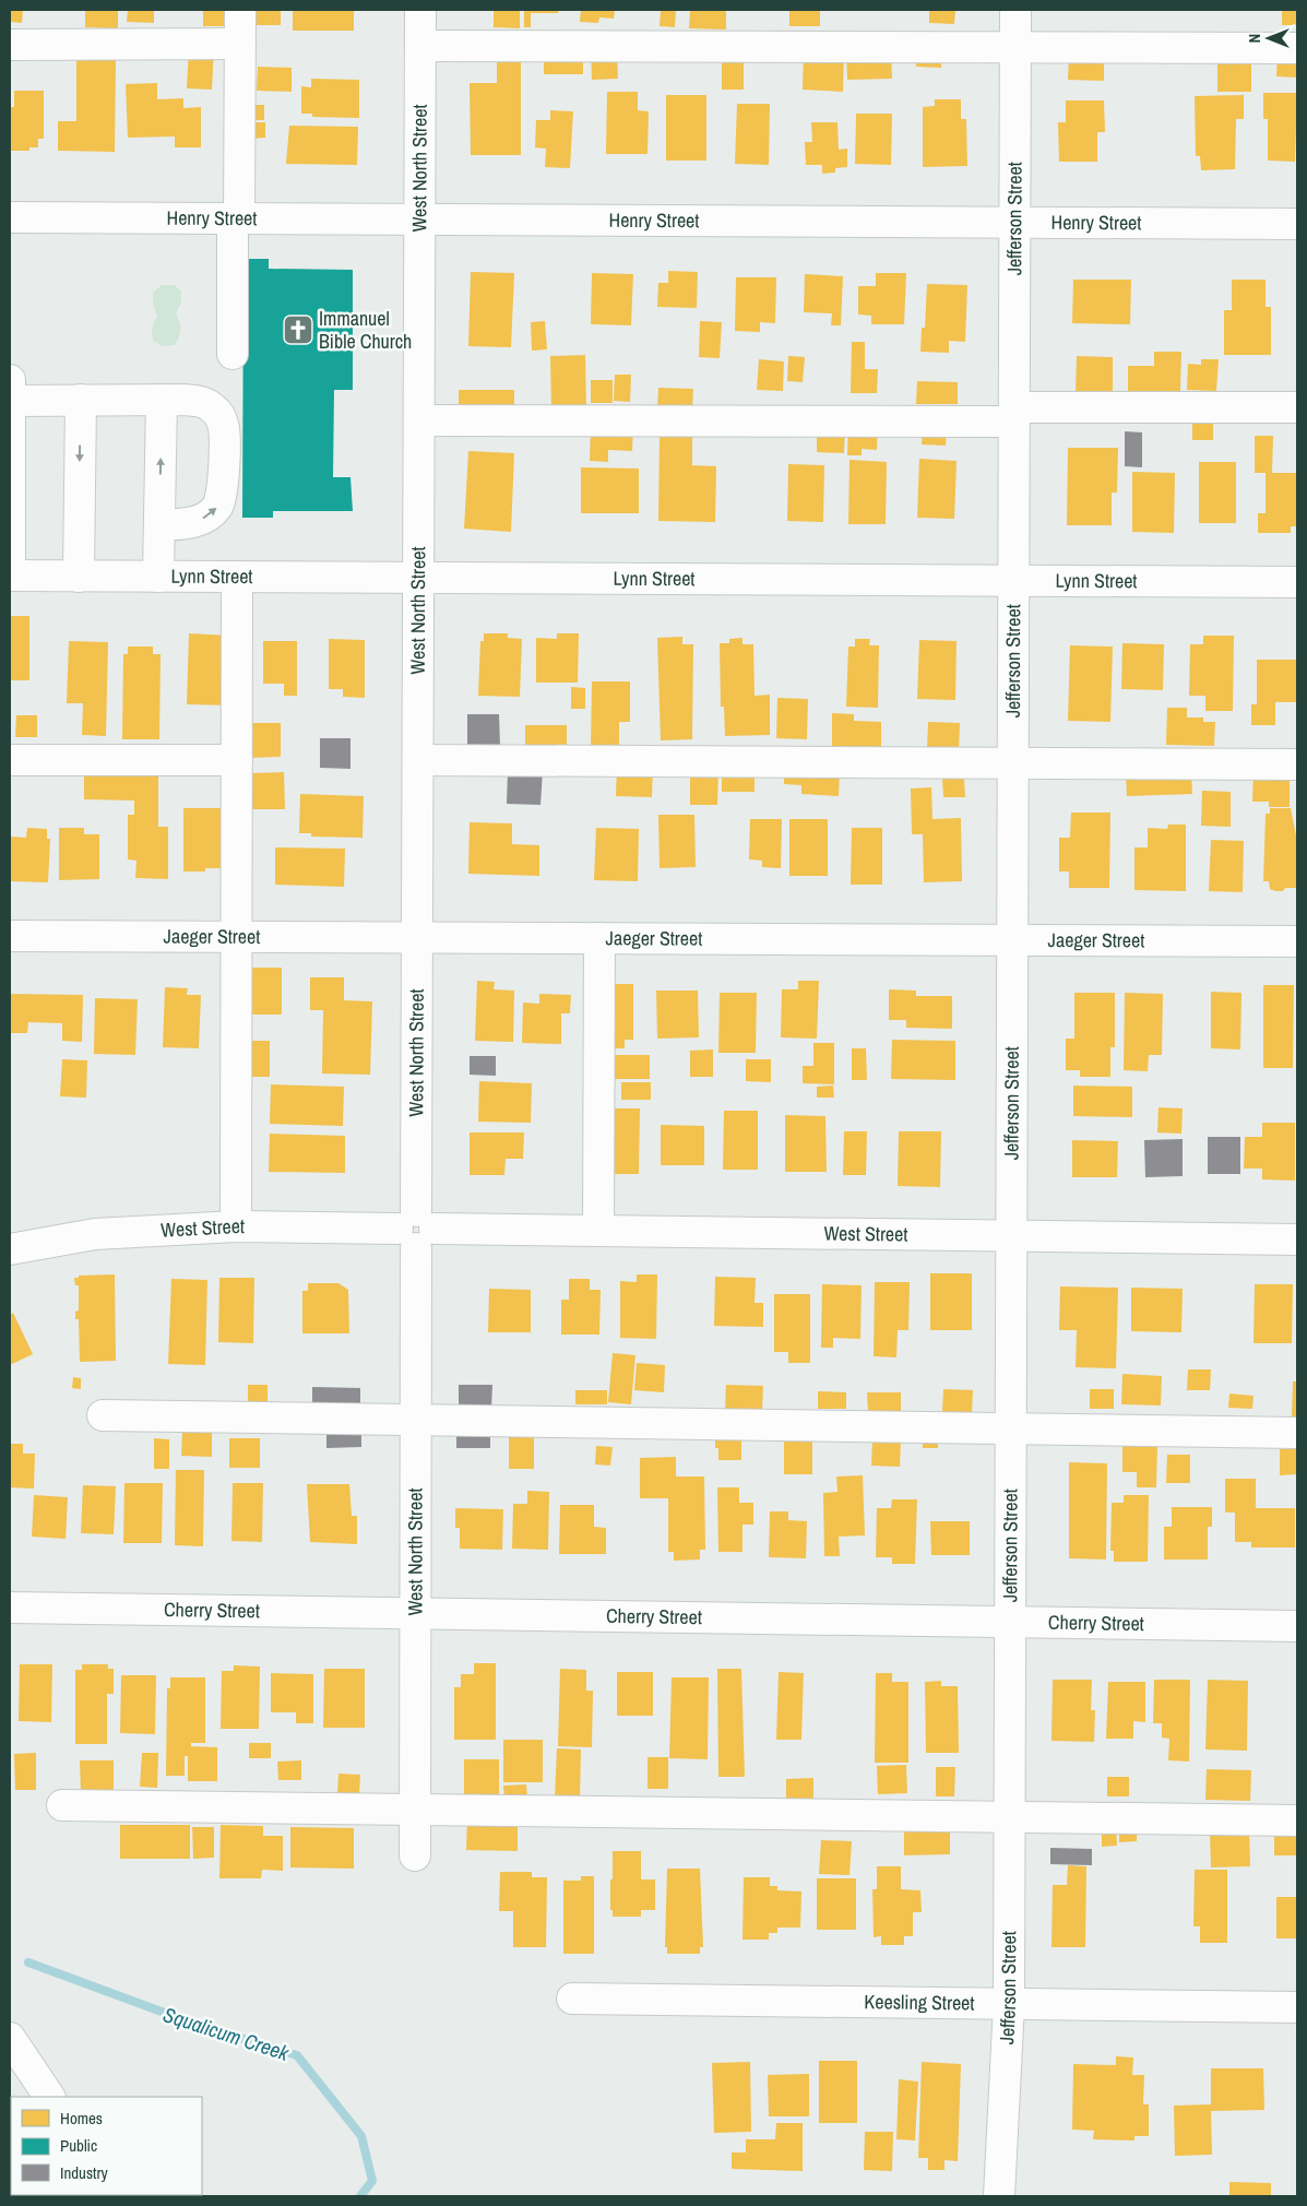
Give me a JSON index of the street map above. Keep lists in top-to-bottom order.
{
  "streets": {
    "street": [
      "West North Street",
      "Henry Street",
      "Jefferson Street",
      "Lynn Street",
      "Jaeger Street",
      "West Street",
      "Cherry Street",
      "Keesling Street"
    ]
  },
  "crossings": [
    ["West North Street", "Henry Street"],
    ["West North Street", "Lynn Street"],
    ["West North Street", "Jaeger Street"],
    ["West North Street", "West Street"],
    ["West North Street", "Cherry Street"],
    ["Henry Street", "Jefferson Street"],
    ["Jefferson Street", "Lynn Street"],
    ["Jefferson Street", "Jaeger Street"],
    ["Jefferson Street", "West Street"],
    ["Jefferson Street", "Cherry Street"],
    ["Jefferson Street", "Keesling Street"]
  ],
  "water": ["Squalicum Creek"],
  "places": {
    "church": ["Immanuel Bible Church"]
  },
  "legend": ["Homes", "Public", "Industry"],
  "north": "left"
}
